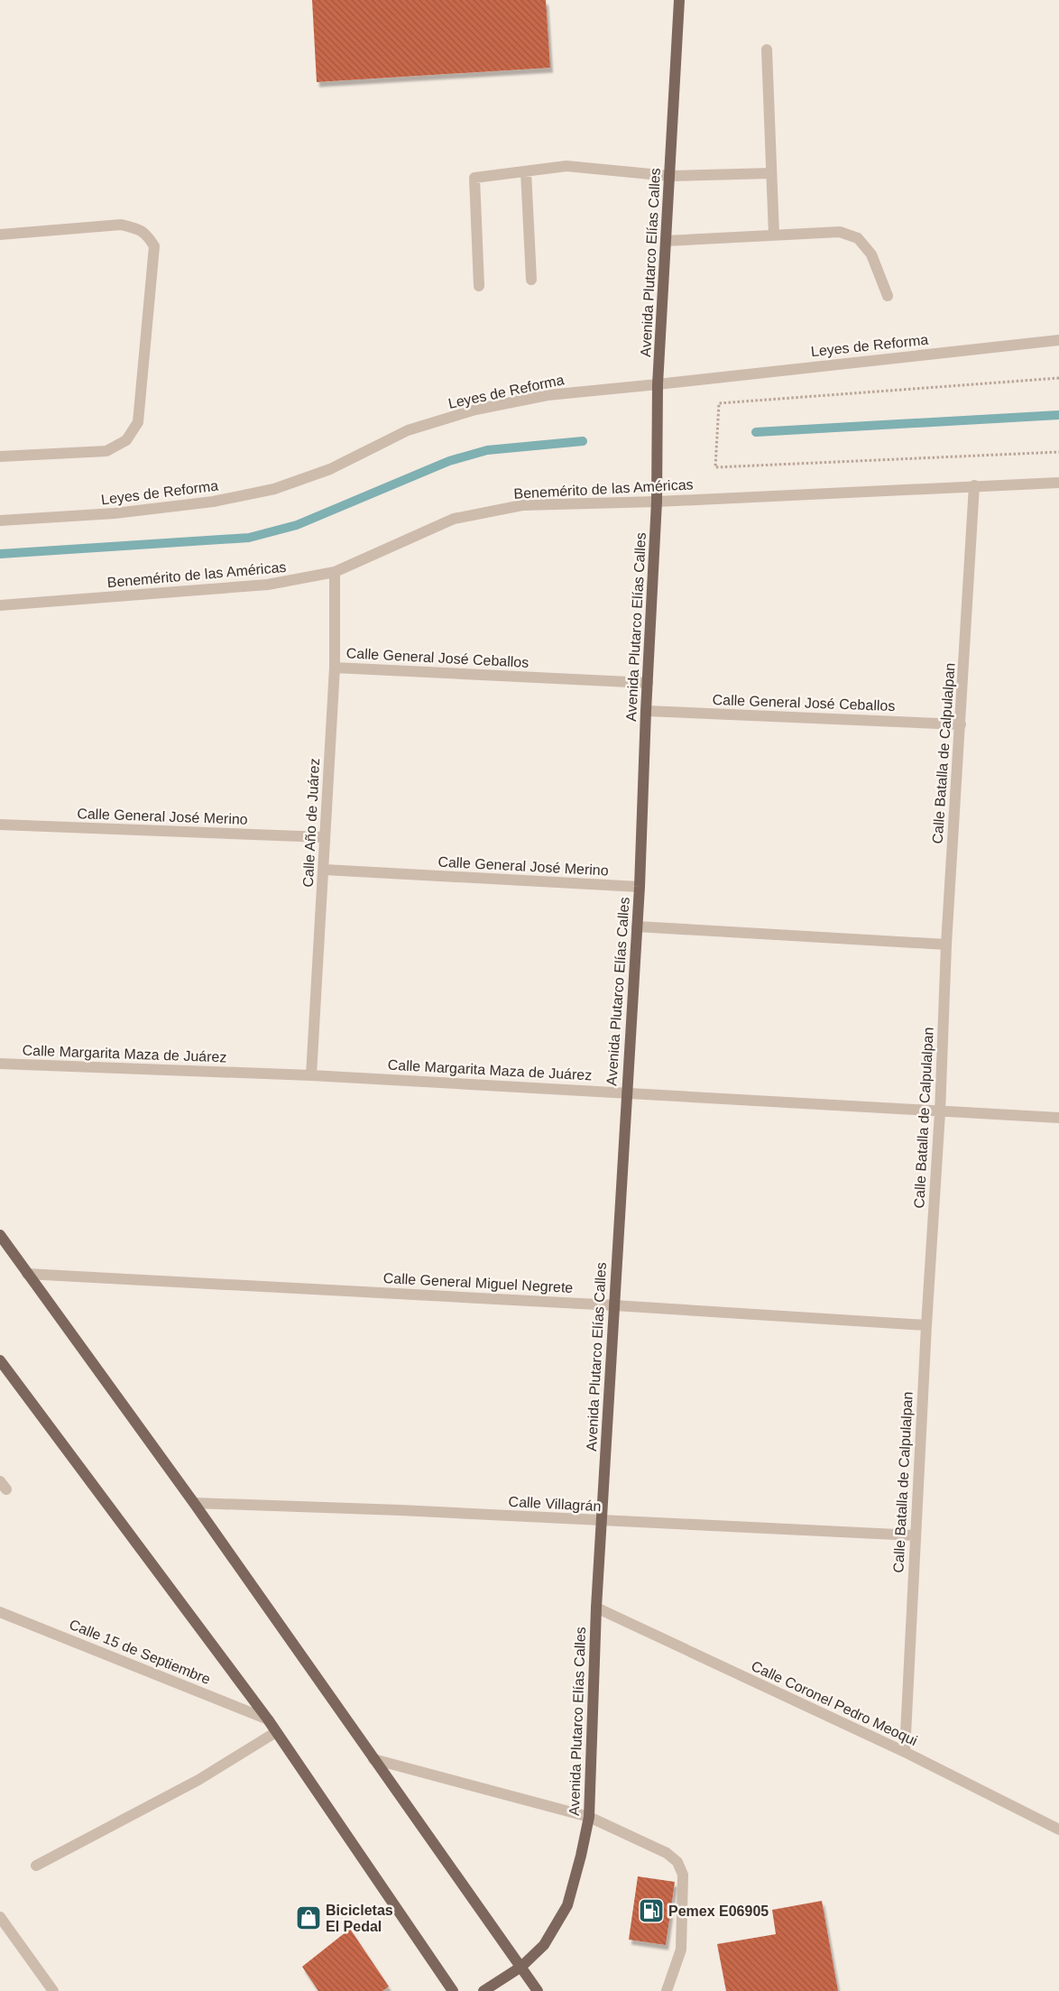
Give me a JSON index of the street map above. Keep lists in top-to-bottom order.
{
  "streets": {
    "main road": ["Avenida Plutarco Elías Calles"],
    "street": [
      "Leyes de Reforma",
      "Benemérito de las Américas",
      "Calle General José Ceballos",
      "Calle Batalla de Calpulalpan",
      "Calle General José Merino",
      "Calle Año de Juárez",
      "Calle Margarita Maza de Juárez",
      "Calle General Miguel Negrete",
      "Calle Villagrán",
      "Calle 15 de Septiembre",
      "Calle Coronel Pedro Meoqui"
    ]
  },
  "crossings": [
    ["Avenida Plutarco Elías Calles", "Leyes de Reforma"],
    ["Avenida Plutarco Elías Calles", "Benemérito de las Américas"],
    ["Avenida Plutarco Elías Calles", "Calle General José Ceballos"],
    ["Avenida Plutarco Elías Calles", "Calle General José Merino"],
    ["Avenida Plutarco Elías Calles", "Calle Margarita Maza de Juárez"],
    ["Avenida Plutarco Elías Calles", "Calle General Miguel Negrete"],
    ["Avenida Plutarco Elías Calles", "Calle Villagrán"],
    ["Avenida Plutarco Elías Calles", "Calle Coronel Pedro Meoqui"],
    ["Benemérito de las Américas", "Calle Batalla de Calpulalpan"],
    ["Benemérito de las Américas", "Calle Año de Juárez"],
    ["Calle General José Ceballos", "Calle Batalla de Calpulalpan"],
    ["Calle General José Ceballos", "Calle Año de Juárez"],
    ["Calle Batalla de Calpulalpan", "Calle Margarita Maza de Juárez"],
    ["Calle Batalla de Calpulalpan", "Calle General Miguel Negrete"],
    ["Calle Batalla de Calpulalpan", "Calle Villagrán"],
    ["Calle Batalla de Calpulalpan", "Calle Coronel Pedro Meoqui"],
    ["Calle General José Merino", "Calle Año de Juárez"],
    ["Calle Año de Juárez", "Calle Margarita Maza de Juárez"]
  ],
  "places": {
    "fuel station": ["Pemex E06905"],
    "shop": ["Bicicletas El Pedal"]
  }
}
